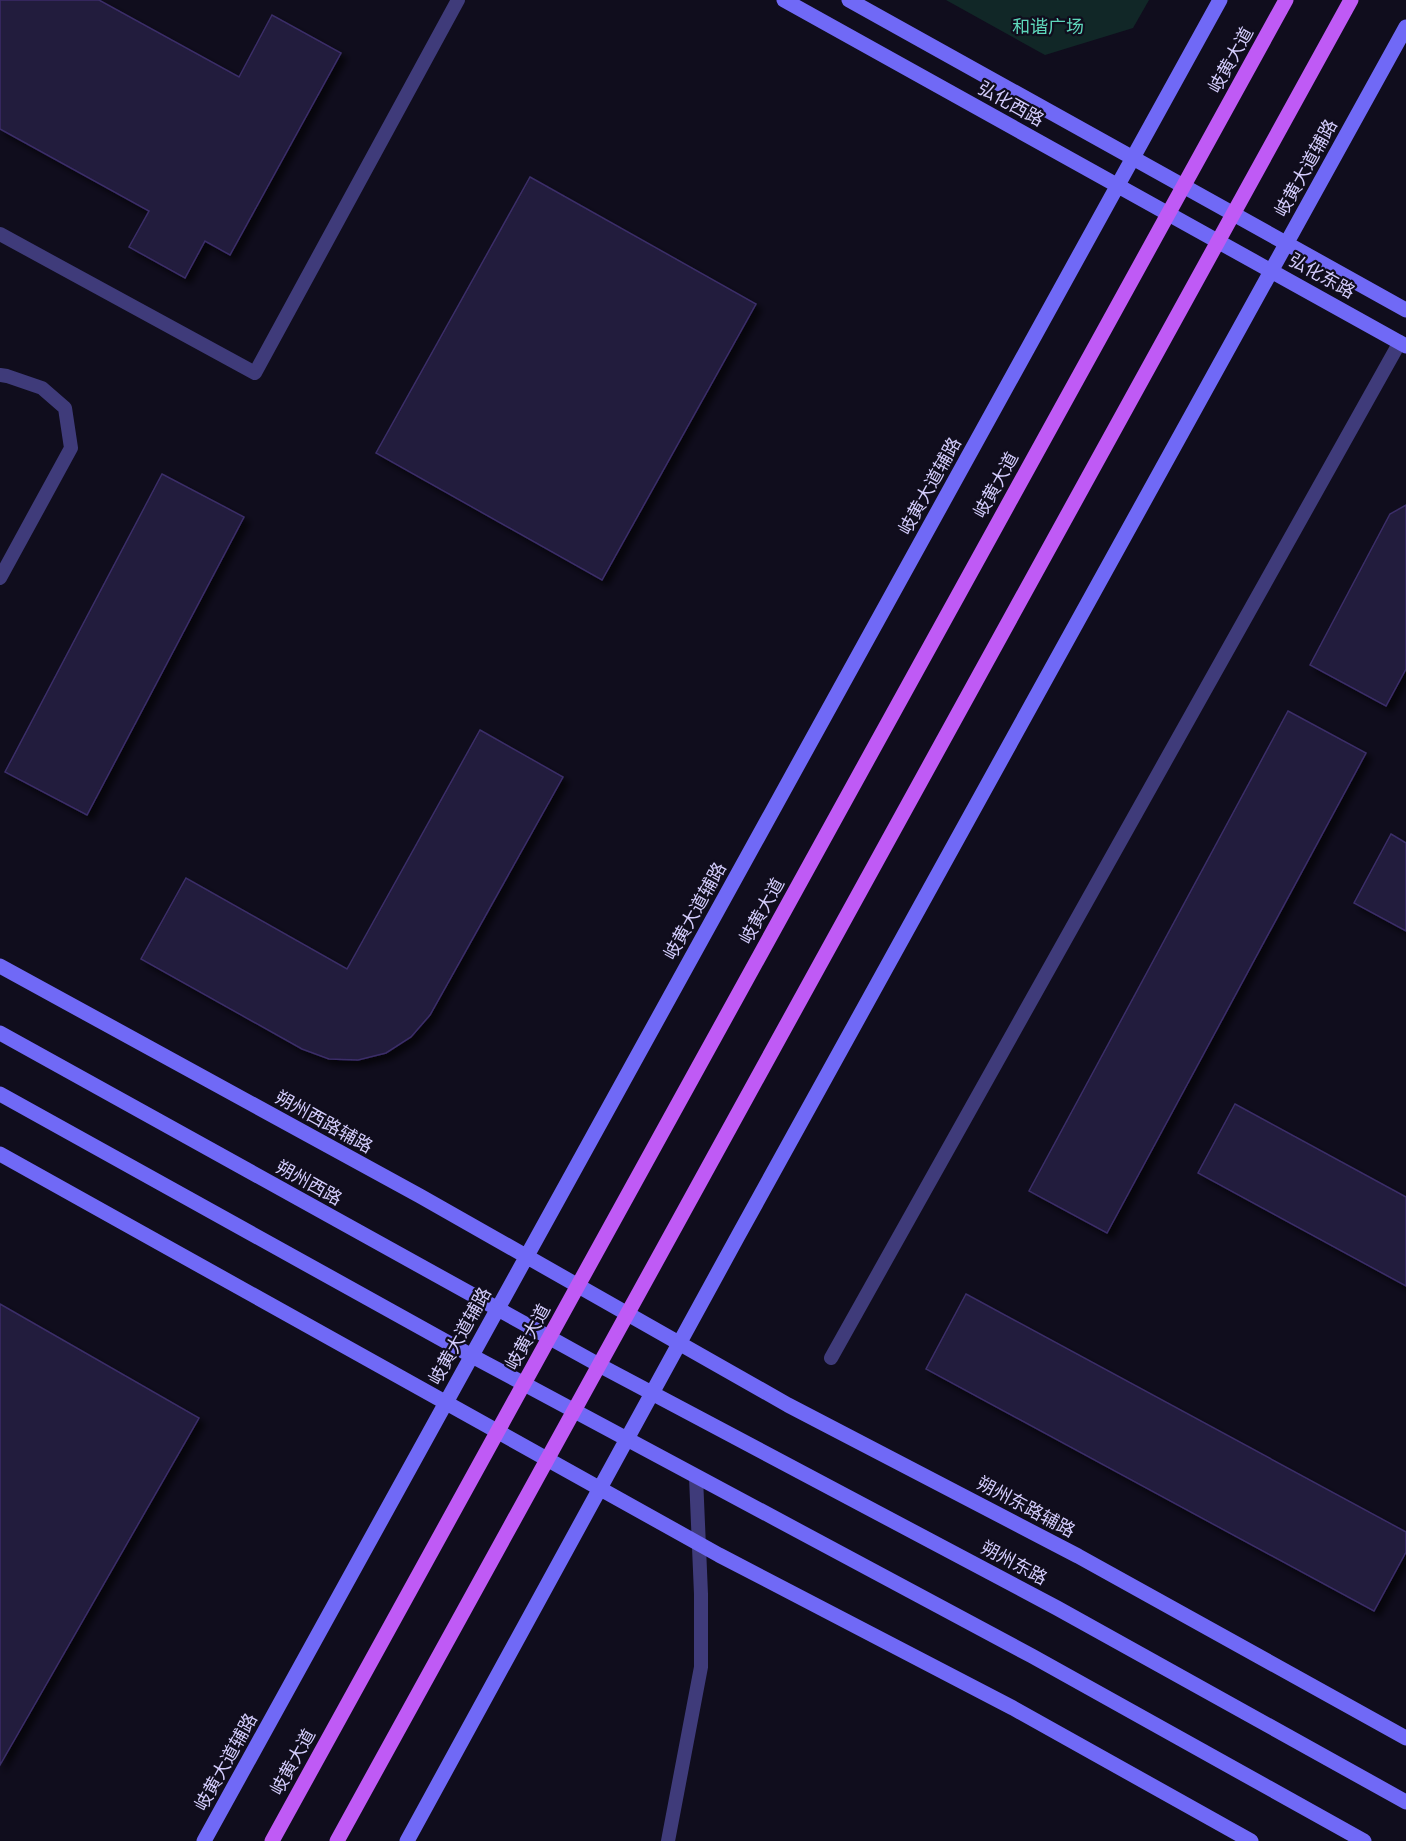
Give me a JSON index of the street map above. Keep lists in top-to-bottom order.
{
  "streets": {
    "main road": [
      "岐黄大道",
      "弘化西路",
      "岐黄大道辅路",
      "弘化东路",
      "朔州西路辅路",
      "朔州西路",
      "朔州东路辅路",
      "朔州东路"
    ]
  },
  "crossings": [
    ["岐黄大道", "弘化西路"],
    ["岐黄大道", "朔州西路辅路"],
    ["岐黄大道", "朔州西路"],
    ["弘化西路", "岐黄大道辅路"],
    ["弘化西路", "弘化东路"],
    ["岐黄大道辅路", "弘化东路"],
    ["岐黄大道辅路", "朔州西路辅路"],
    ["岐黄大道辅路", "朔州西路"],
    ["岐黄大道辅路", "朔州东路辅路"],
    ["岐黄大道辅路", "朔州东路"],
    ["朔州西路辅路", "朔州东路辅路"],
    ["朔州西路", "朔州东路"]
  ],
  "parks": ["和谐广场"]
}
